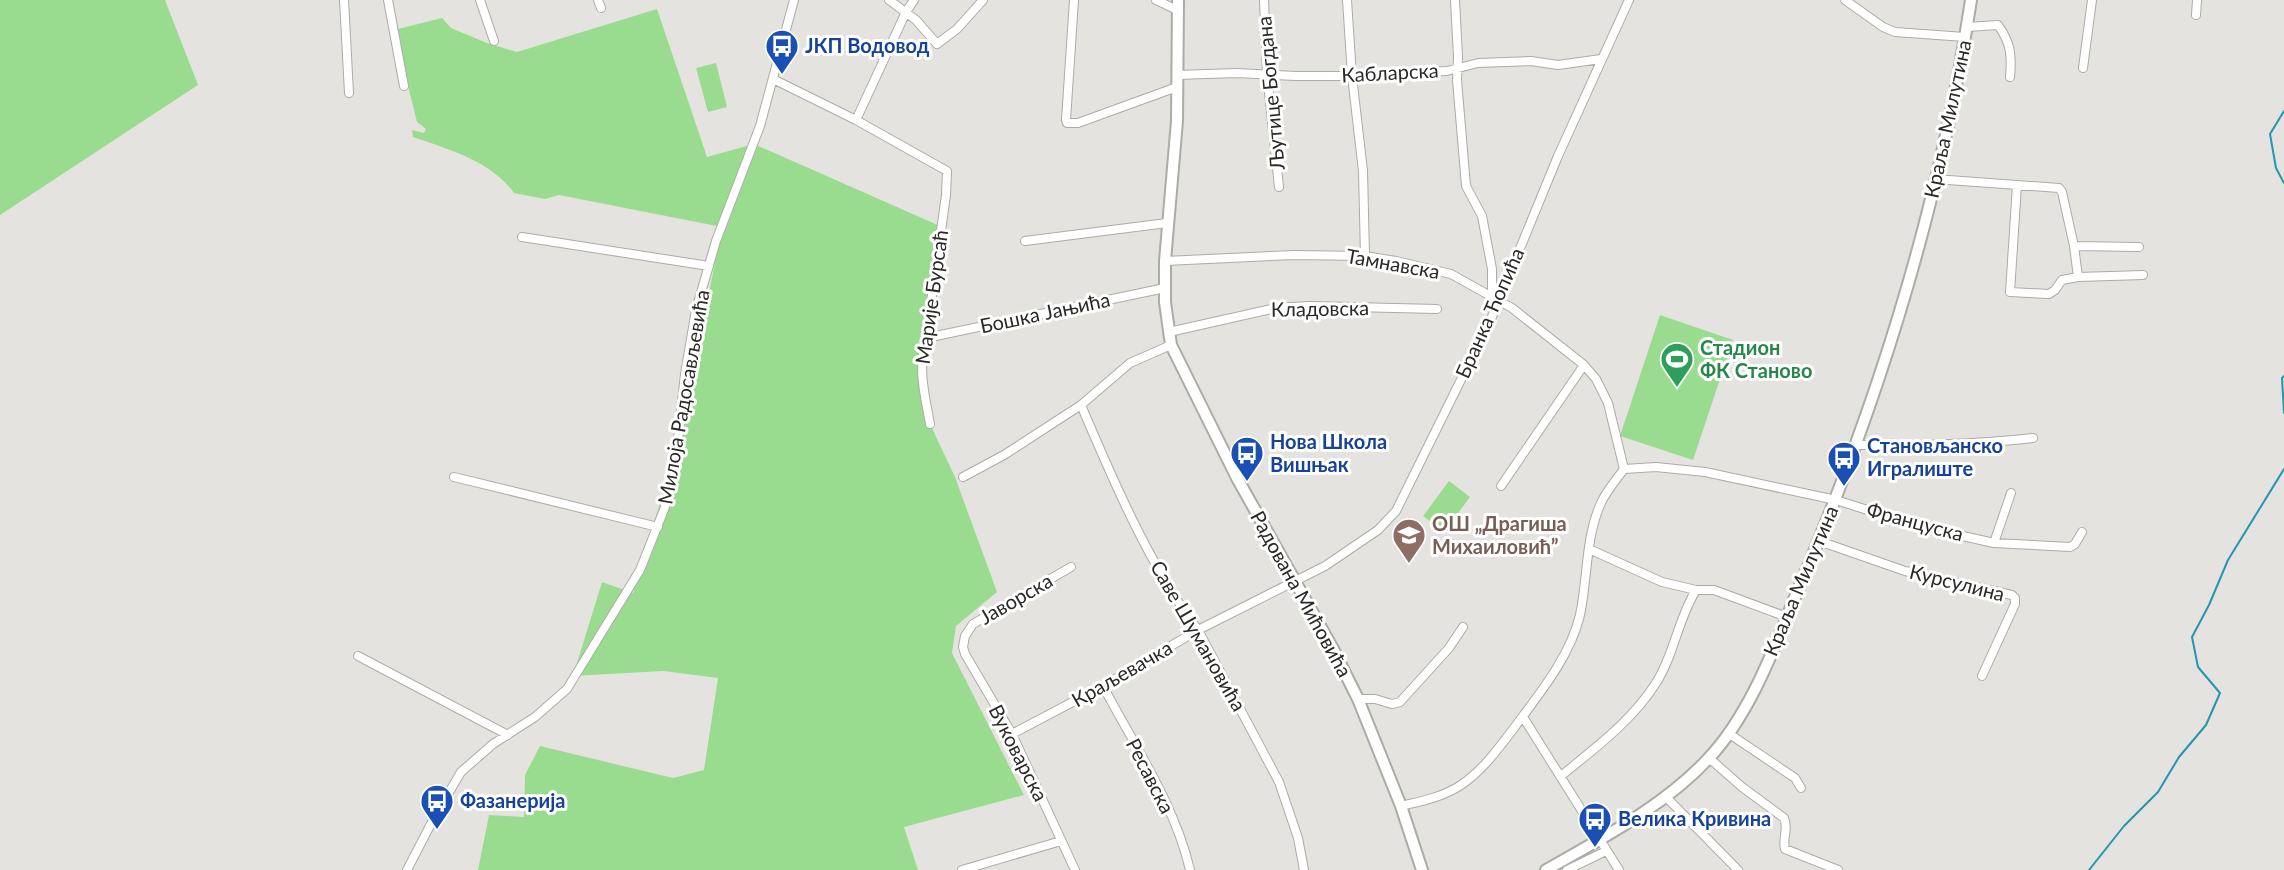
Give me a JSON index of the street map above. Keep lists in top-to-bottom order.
{
  "streets": {
    "street": [
      "Кабларска",
      "Љутице Богдана",
      "Краља Милутина",
      "Тамнавска",
      "Марије Бурсаћ",
      "Кладовска",
      "Бошка Јањића",
      "Бранка Ћопића",
      "Милоја Радосављевића",
      "Француска",
      "Курсулина",
      "Радована Мићовића",
      "Јаворска",
      "Саве Шумановића",
      "Краљевачка",
      "Вуковарска",
      "Ресавска"
    ]
  },
  "crossings": [
    ["Кабларска", "Љутице Богдана"],
    ["Кабларска", "Бранка Ћопића"],
    ["Кабларска", "Радована Мићовића"],
    ["Краља Милутина", "Француска"],
    ["Краља Милутина", "Курсулина"],
    ["Тамнавска", "Бранка Ћопића"],
    ["Тамнавска", "Француска"],
    ["Тамнавска", "Радована Мићовића"],
    ["Марије Бурсаћ", "Бошка Јањића"],
    ["Кладовска", "Радована Мићовића"],
    ["Бошка Јањића", "Радована Мићовића"],
    ["Бранка Ћопића", "Радована Мићовића"],
    ["Бранка Ћопића", "Краљевачка"],
    ["Радована Мићовића", "Краљевачка"],
    ["Јаворска", "Вуковарска"],
    ["Саве Шумановића", "Краљевачка"],
    ["Краљевачка", "Вуковарска"],
    ["Краљевачка", "Ресавска"]
  ],
  "places": {
    "bus stop": [
      "ЈКП Водовод",
      "Нова Школа Вишњак",
      "Становљанско Игралиште",
      "Фазанерија",
      "Велика Кривина"
    ],
    "sports": ["Стадион ФК Станово"],
    "school or university": ["ОШ „Драгиша Михаиловић”"]
  }
}
